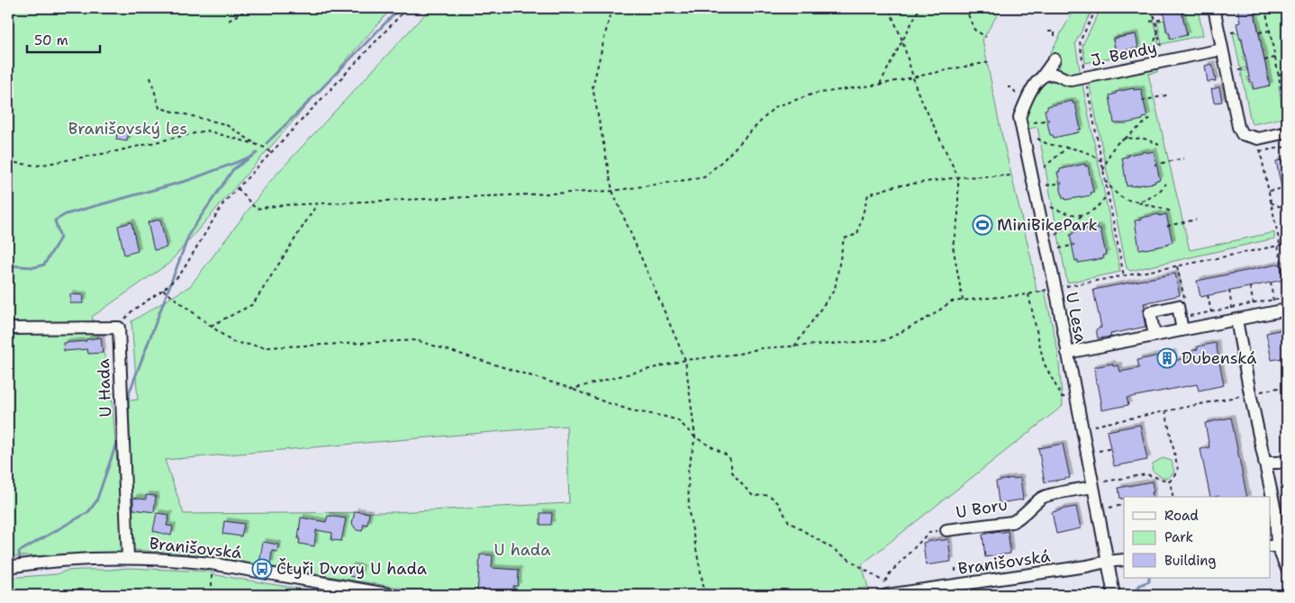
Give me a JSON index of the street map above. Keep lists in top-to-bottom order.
{
  "streets": {
    "street": [
      "J. Bendy",
      "U Lesa",
      "U Hada",
      "U Boru",
      "Branišovská"
    ]
  },
  "crossings": [
    ["J. Bendy", "U Lesa"],
    ["U Lesa", "U Boru"],
    ["U Lesa", "Branišovská"],
    ["U Hada", "Branišovská"]
  ],
  "parks": ["Branišovský les", "U hada"],
  "places": {
    "sports": ["MiniBikePark"],
    "building": ["Dubenská"],
    "bus stop": ["Čtyři Dvory U hada"]
  },
  "legend": ["Road", "Park", "Building"],
  "scale_bar": "50 m"
}
